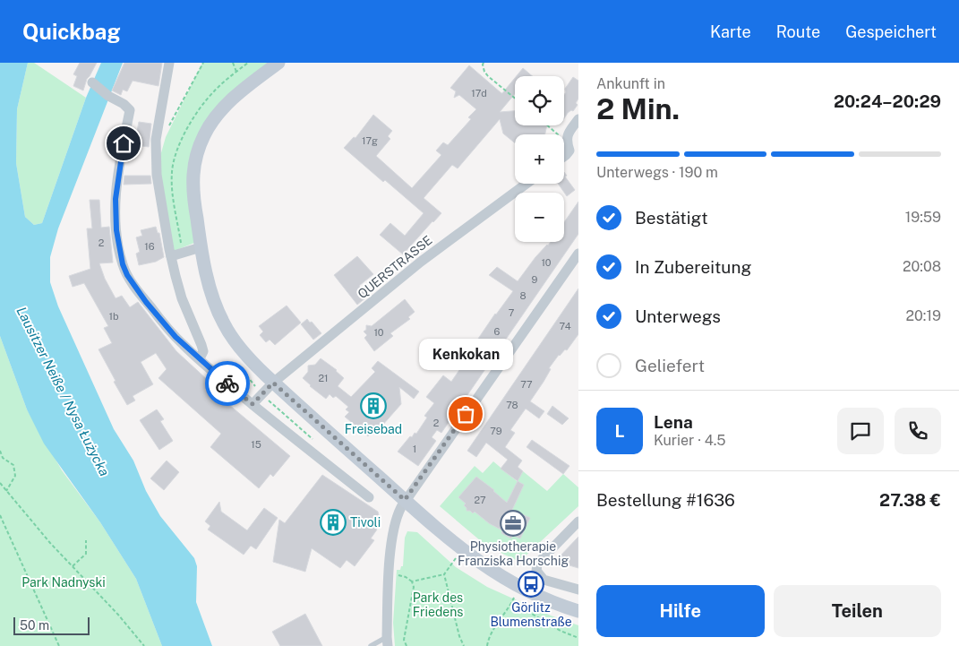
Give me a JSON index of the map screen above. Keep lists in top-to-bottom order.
{
  "streets": {
    "street": ["QUERSTRASSE"]
  },
  "water": ["Lausitzer Neiße / Nysa Łużycka"],
  "parks": ["Park Nadnyski", "Park des Friedens"],
  "places": {
    "building": ["Freisebad", "Tivoli"],
    "other": ["Kenkokan"],
    "office": ["Physiotherapie Franziska Horschig"],
    "bus stop": ["Görlitz Blumenstraße"]
  },
  "house_numbers": [
    "17d",
    "17g",
    "2",
    "16",
    "10",
    "9",
    "8",
    "7",
    "1b",
    "74",
    "6",
    "10",
    "21",
    "77",
    "78",
    "2",
    "79",
    "15",
    "1",
    "27"
  ],
  "scale_bar": "50 m",
  "page": {
    "header": "Quickbag",
    "nav": ["Karte", "Route", "Gespeichert"],
    "heading": ["2 Min.", "Ankunft in", "20:24–20:29"],
    "panel": [
      "Lena",
      "Kurier · 4.5",
      "Bestellung #1636",
      "27.38 €"
    ],
    "map_buttons": ["+", "−"],
    "bar": "Unterwegs · 190 m",
    "list": [
      ["Bestätigt", "19:59"],
      ["In Zubereitung", "20:08"],
      ["Unterwegs", "20:19"],
      "Geliefert"
    ],
    "bubble": "Kenkokan",
    "round": "L",
    "buttons": ["Hilfe", "Teilen"],
    "scale": "50 m"
  }
}
